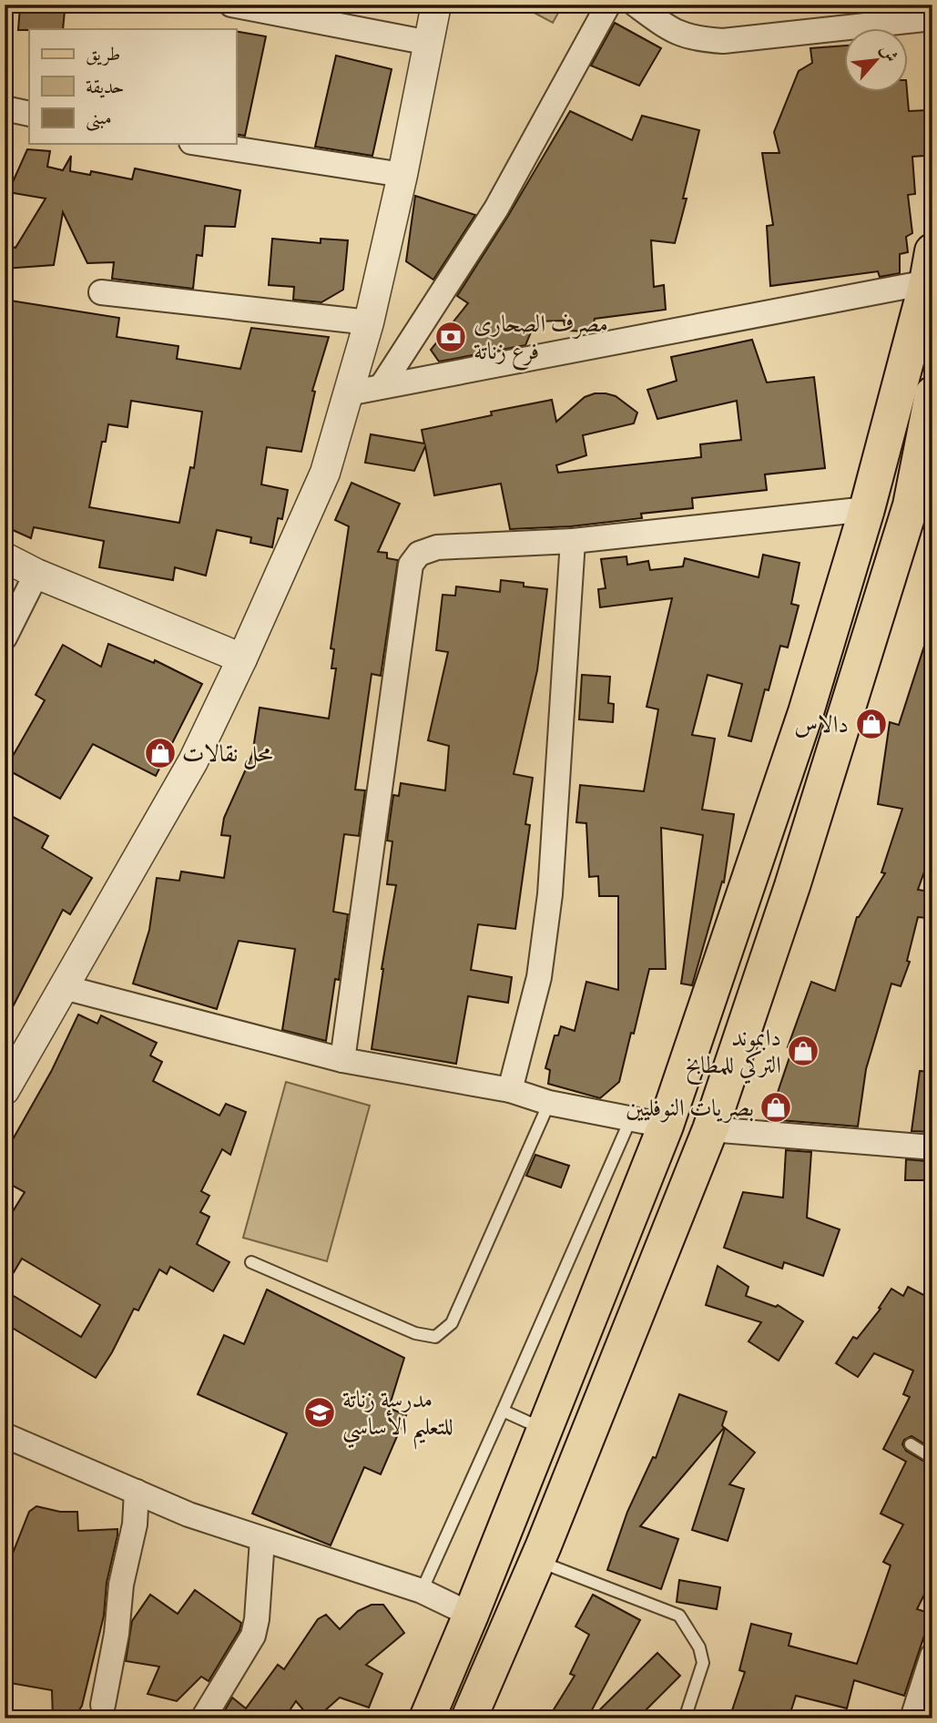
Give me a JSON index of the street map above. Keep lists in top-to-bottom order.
{
  "places": {
    "bank": ["مصرف الصحارى فرع زناتة"],
    "shop": [
      "دالاس",
      "محل نقالات",
      "دايموند التركي للمطابخ",
      "بصريات النوفليين"
    ],
    "school or university": ["مدرسة زناتة للتعليم الأساسي"]
  },
  "legend": ["طريق", "حديقة", "مبنى"],
  "north": "top right"
}
